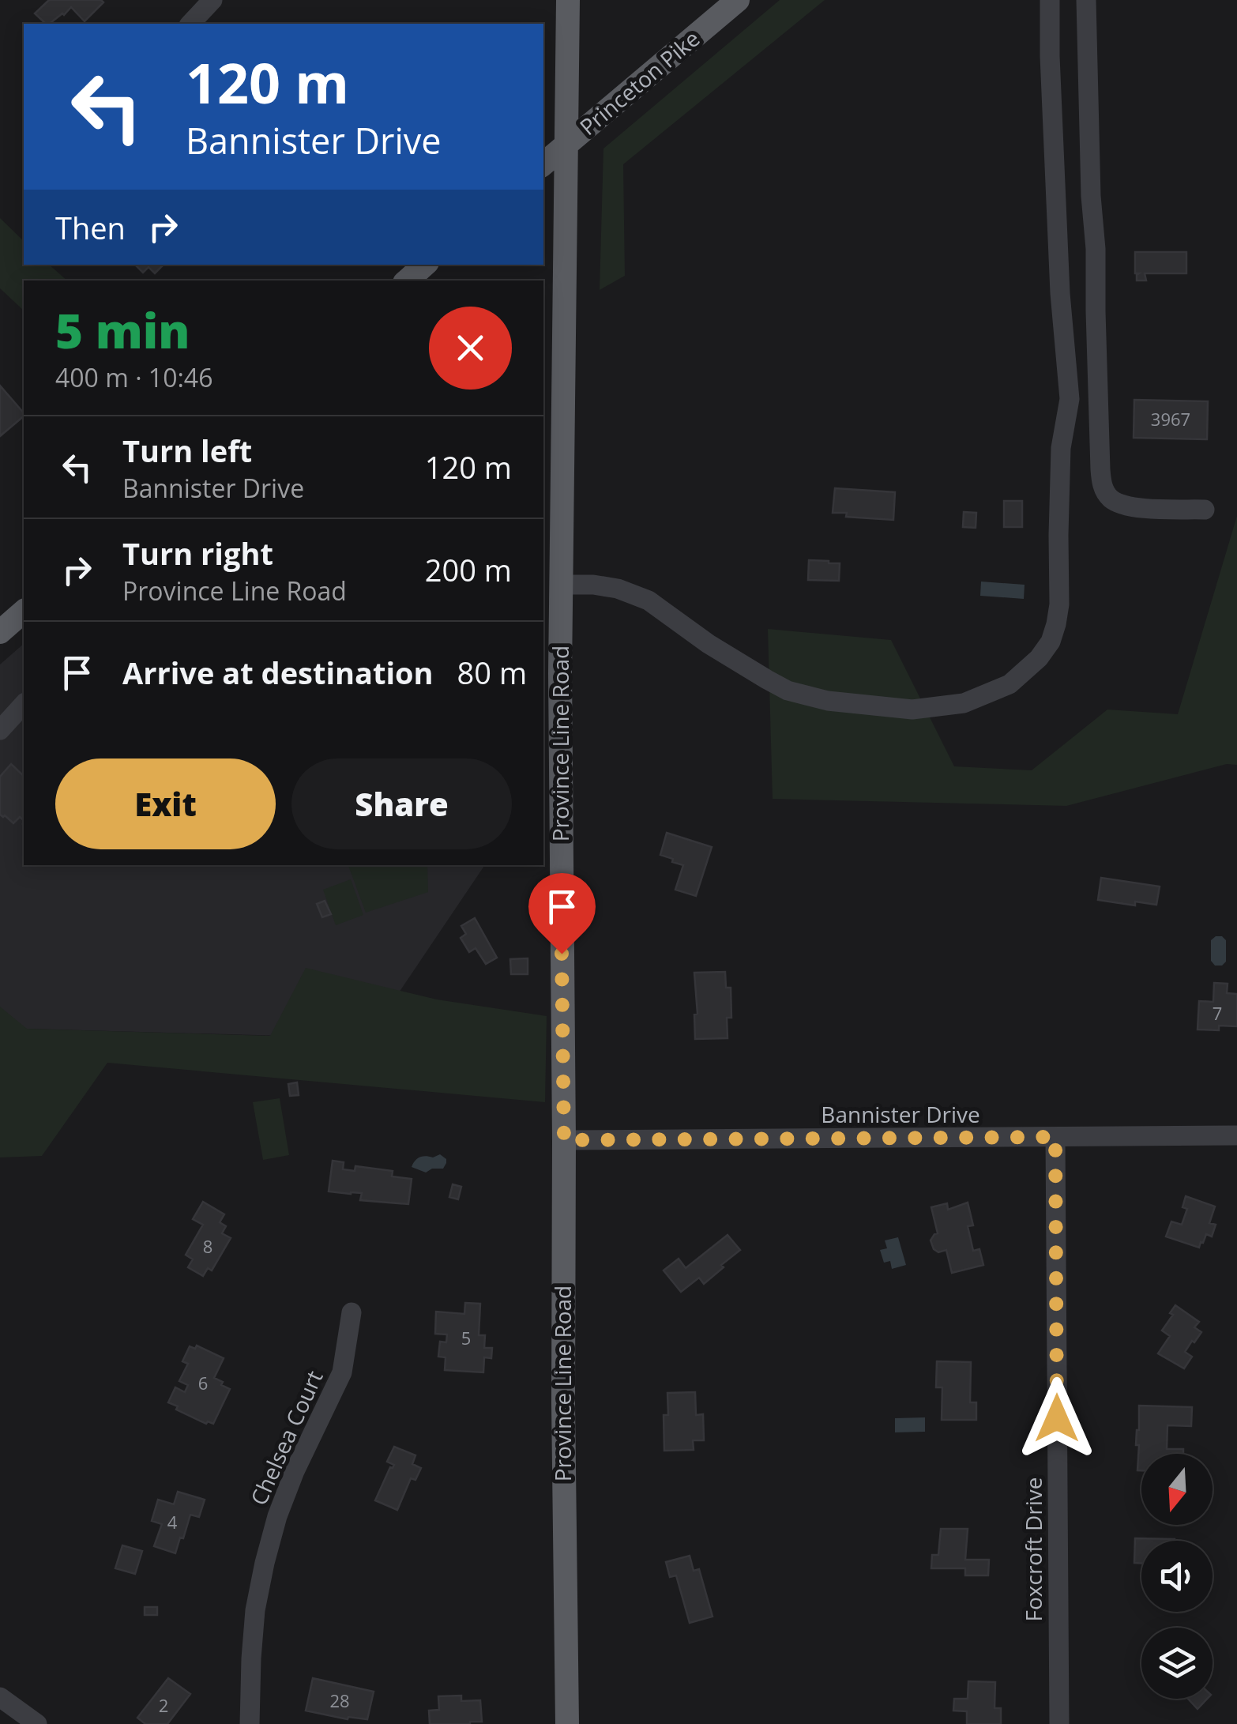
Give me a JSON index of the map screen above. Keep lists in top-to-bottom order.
{
  "streets": {
    "main road": ["Princeton Pike", "Province Line Road"],
    "street": ["Bannister Drive", "Chelsea Court", "Foxcroft Drive"]
  },
  "crossings": [
    ["Princeton Pike", "Province Line Road"],
    ["Province Line Road", "Bannister Drive"],
    ["Bannister Drive", "Foxcroft Drive"]
  ],
  "house_numbers": [
    "3967",
    "7",
    "8",
    "5",
    "6",
    "4",
    "28",
    "2"
  ],
  "north": "bottom",
  "page": {
    "turn": ["120 m", "Bannister Drive"],
    "then": "Then",
    "heading": ["5 min", "400 m · 10:46"],
    "list": [
      {
        "name": "Turn left",
        "note": "Bannister Drive",
        "value": "120 m"
      },
      {
        "name": "Turn right",
        "note": "Province Line Road",
        "value": "200 m"
      },
      {
        "name": "Arrive at destination",
        "value": "80 m"
      }
    ],
    "buttons": ["Exit", "Share"]
  }
}
